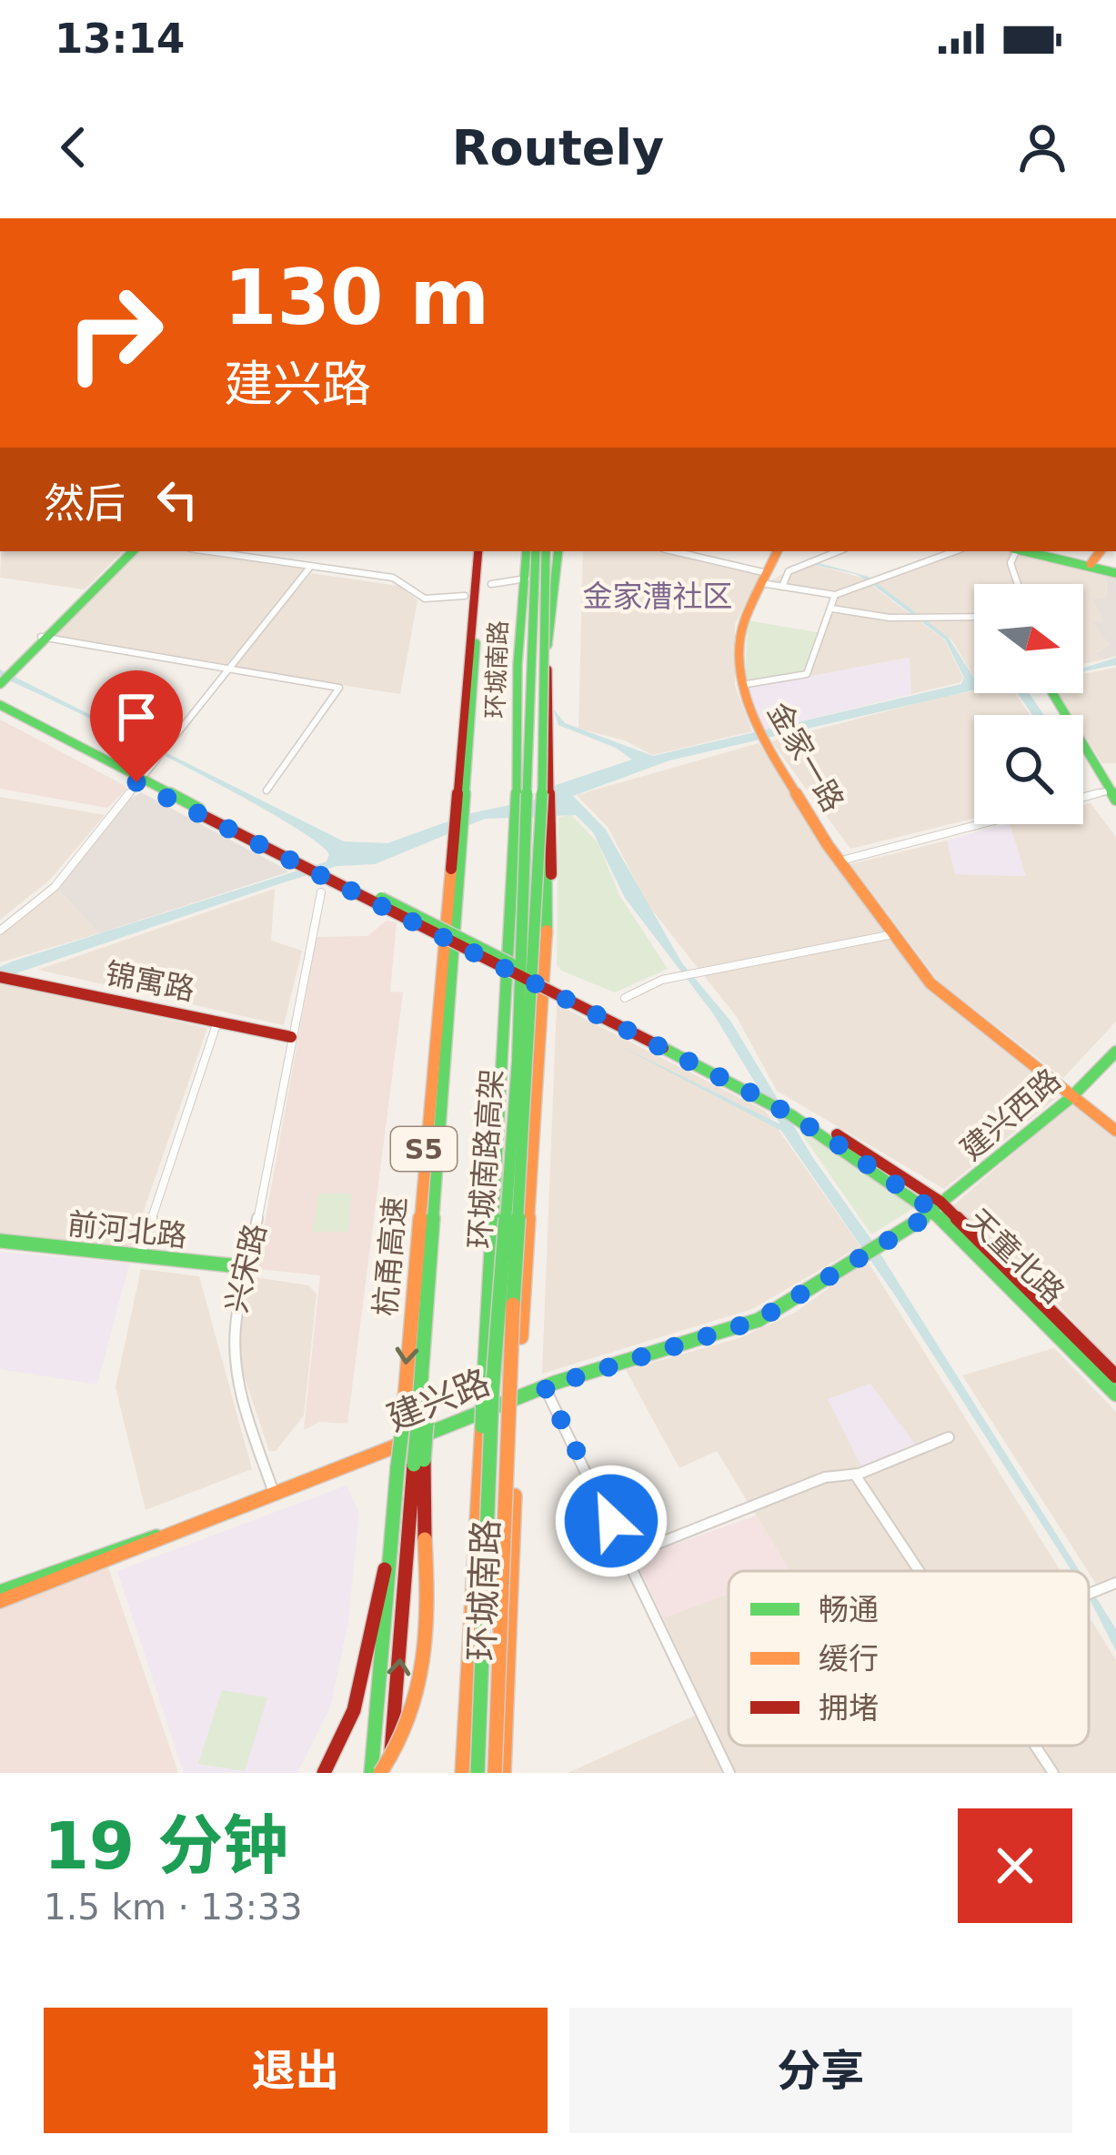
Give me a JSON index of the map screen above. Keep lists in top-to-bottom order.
{
  "streets": {
    "main road": [
      "环城南路",
      "金家一路",
      "锦寓路",
      "建兴西路",
      "S5",
      "环城南路高架",
      "前河北路",
      "杭甬高速",
      "天童北路",
      "建兴路"
    ],
    "street": ["兴宋路"]
  },
  "crossings": [
    ["金家一路", "建兴西路"],
    ["锦寓路", "兴宋路"],
    ["建兴西路", "天童北路"],
    ["建兴西路", "建兴路"],
    ["前河北路", "兴宋路"],
    ["天童北路", "建兴路"],
    ["兴宋路", "建兴路"]
  ],
  "districts": ["金家漕社区"],
  "legend": ["畅通", "缓行", "拥堵"],
  "north": "right",
  "page": {
    "status": "13:14",
    "header": "Routely",
    "turn": ["130 m", "建兴路"],
    "then": "然后",
    "heading": ["19 分钟", "1.5 km · 13:33"],
    "buttons": ["退出", "分享"]
  }
}
